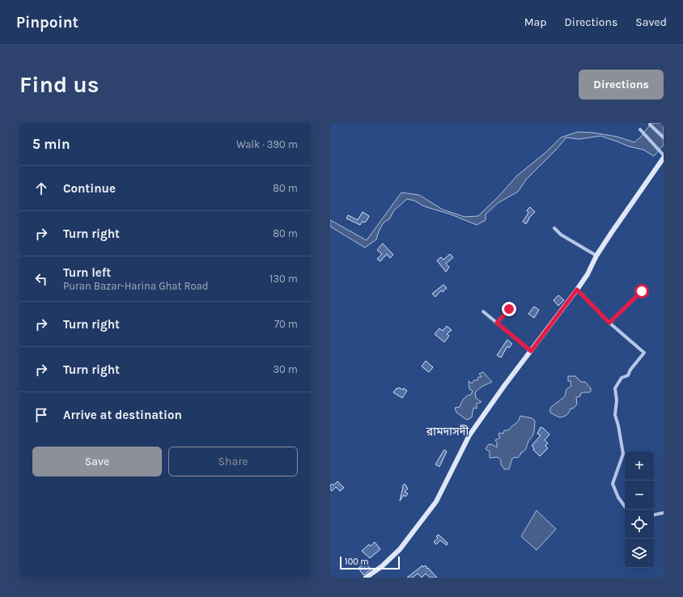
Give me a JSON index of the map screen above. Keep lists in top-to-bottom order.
{
  "districts": ["রামদাসদী"],
  "scale_bar": "100 m",
  "page": {
    "header": "Pinpoint",
    "nav": ["Map", "Directions", "Saved"],
    "buttons": [
      "Directions",
      ["Save", "Share"]
    ],
    "title": "Find us",
    "heading": ["5 min", "Walk · 390 m"],
    "list": [
      ["Continue", "80 m"],
      ["Turn right", "80 m"],
      ["Turn left", "Puran Bazar-Harina Ghat Road", "130 m"],
      ["Turn right", "70 m"],
      ["Turn right", "30 m"],
      "Arrive at destination"
    ],
    "map_buttons": ["+", "−"],
    "scale": "100 m"
  }
}
